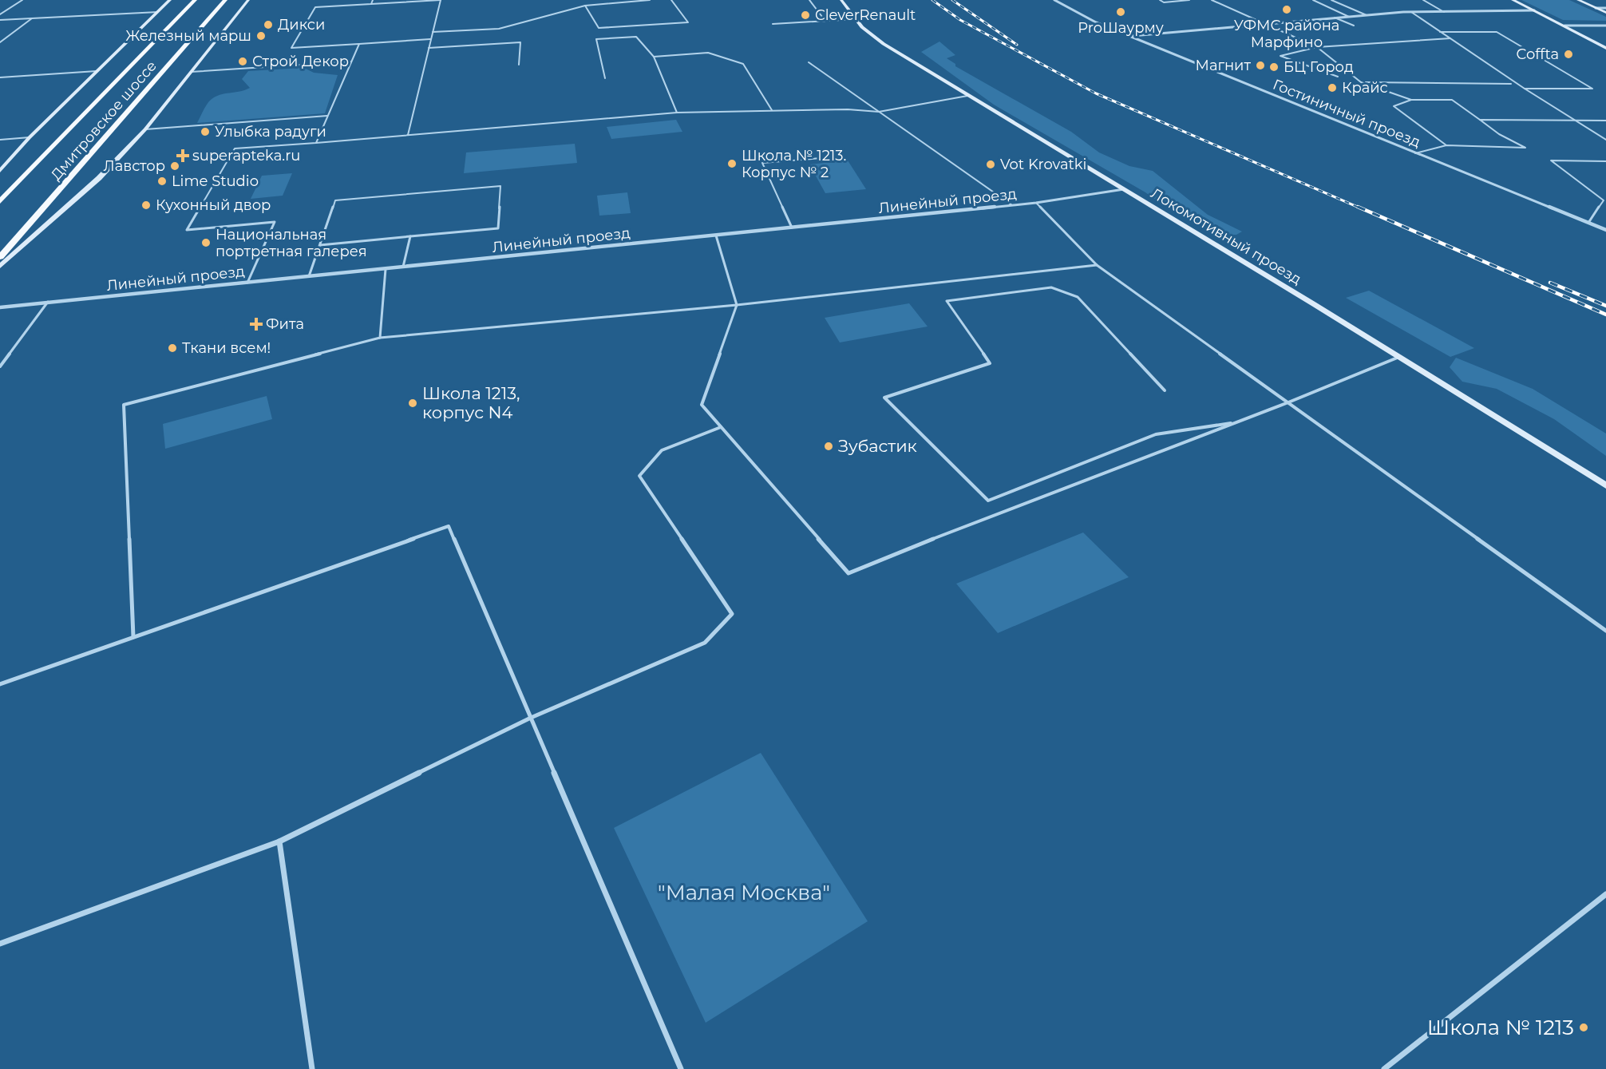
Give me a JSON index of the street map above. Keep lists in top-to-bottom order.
{
  "streets": {
    "main road": ["Дмитровское шоссе"],
    "street": ["Гостиничный проезд", "Линейный проезд", "Локомотивный проезд"]
  },
  "crossings": [
    ["Линейный проезд", "Локомотивный проезд"]
  ],
  "parks": ["\"Малая Москва\""],
  "places": {
    "other": [
      "УФМС района Марфино",
      "ProШаурму",
      "CleverRenault",
      "Дикси",
      "Железный марш",
      "Coffta",
      "Строй Декор",
      "Магнит",
      "БЦ Город",
      "Крайс",
      "Улыбка радуги",
      "Школа № 1213. Корпус № 2",
      "Vot Krovatki",
      "Лавстор",
      "Lime Studio",
      "Кухонный двор",
      "Национальная портретная галерея",
      "Ткани всем!",
      "Школа 1213, корпус N4",
      "Зубастик",
      "Школа № 1213"
    ],
    "health": ["superapteka.ru", "Фита"]
  }
}
